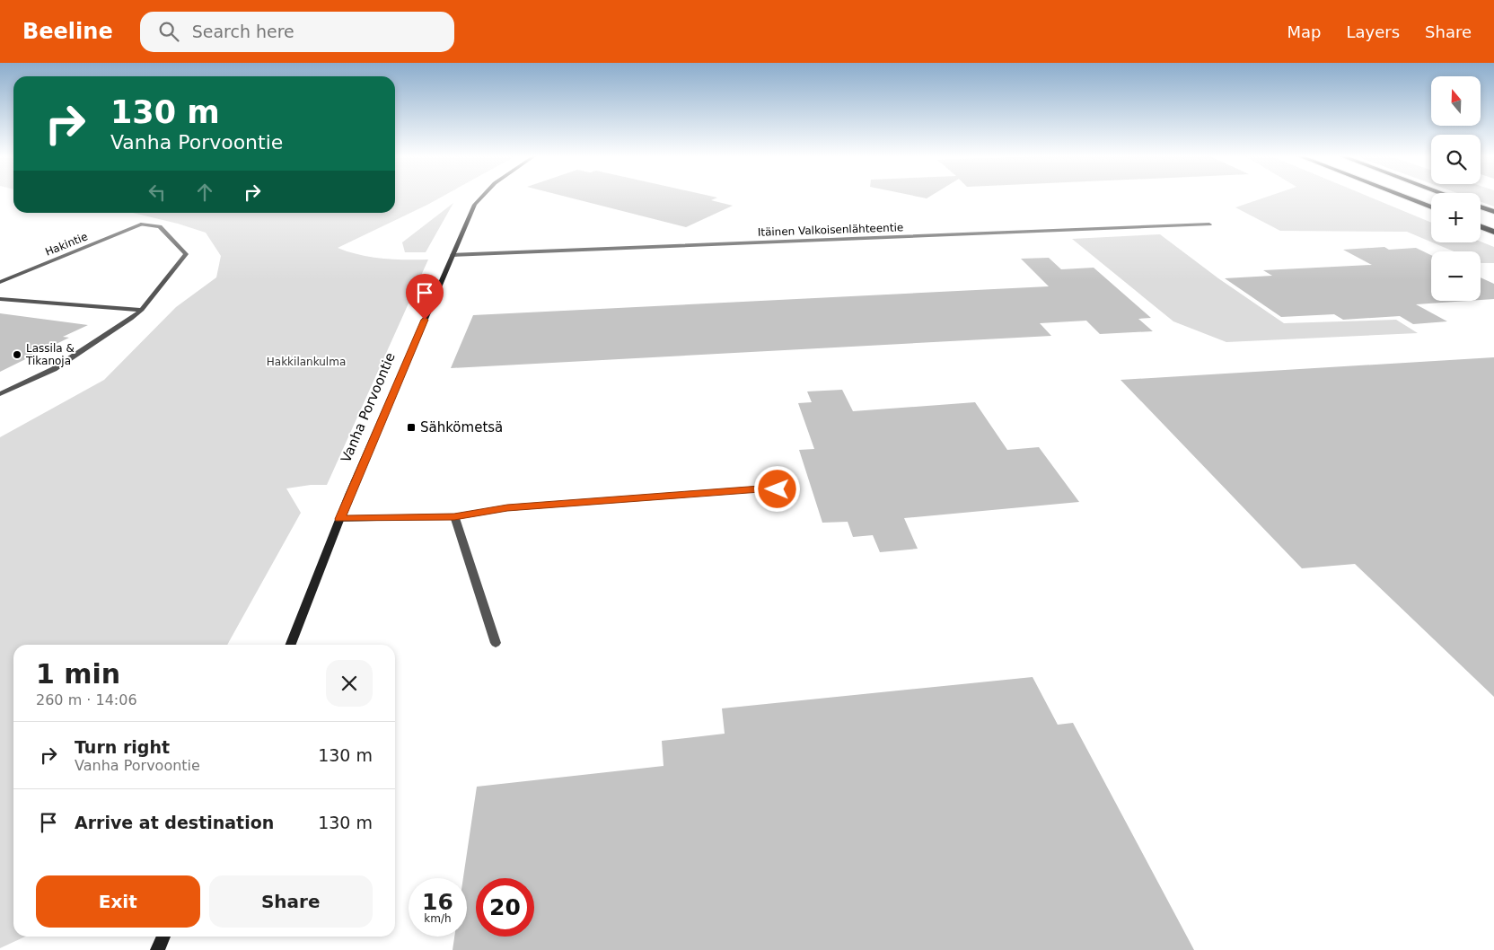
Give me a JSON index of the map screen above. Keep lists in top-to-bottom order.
{
  "streets": {
    "main road": ["Vanha Porvoontie"],
    "street": ["Itäinen Valkoisenlähteentie", "Hakintie"]
  },
  "crossings": [
    ["Itäinen Valkoisenlähteentie", "Vanha Porvoontie"]
  ],
  "parks": ["Hakkilankulma"],
  "places": {
    "other": ["Lassila & Tikanoja"],
    "transit": ["Sähkömetsä"]
  },
  "north": "top",
  "page": {
    "header": "Beeline",
    "search": "Search here",
    "nav": ["Map", "Layers", "Share"],
    "map_buttons": ["+", "−"],
    "turn": ["130 m", "Vanha Porvoontie"],
    "heading": ["1 min", "260 m · 14:06"],
    "list": [
      {
        "name": "Turn right",
        "note": "Vanha Porvoontie",
        "value": "130 m"
      },
      {
        "name": "Arrive at destination",
        "value": "130 m"
      }
    ],
    "buttons": ["Exit", "Share"],
    "speed": "16 km/h",
    "limit": "20"
  }
}
